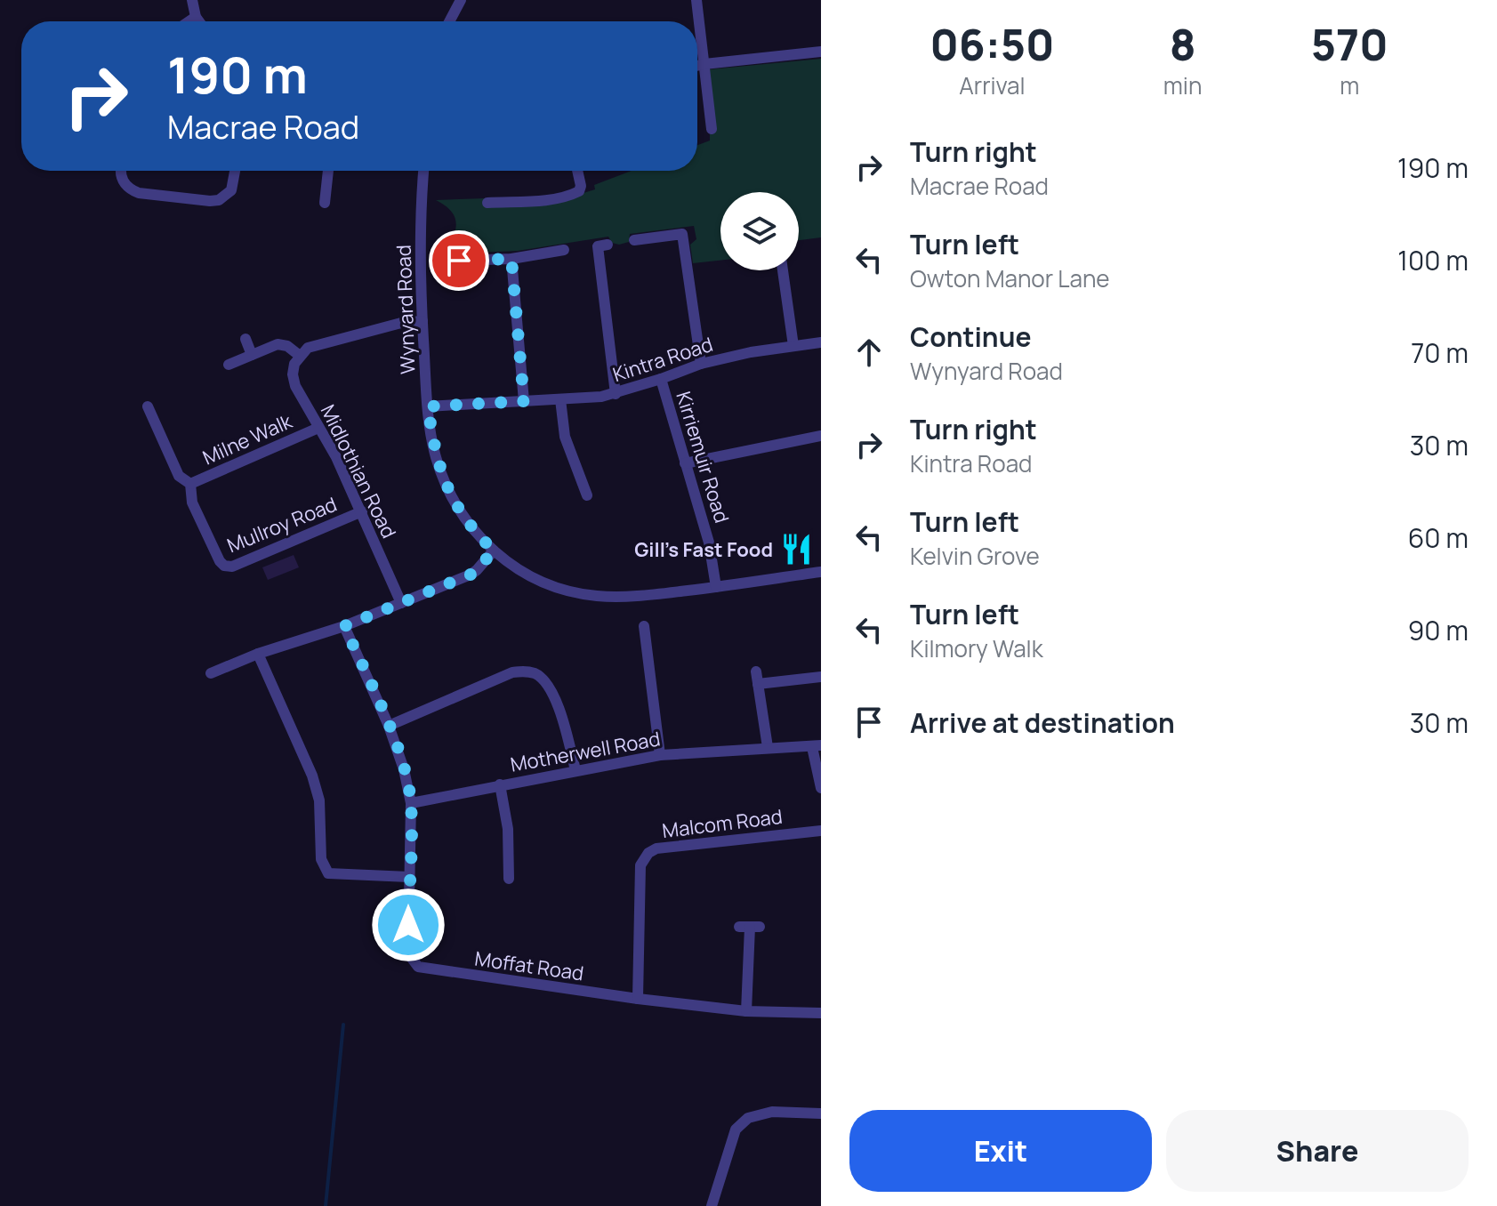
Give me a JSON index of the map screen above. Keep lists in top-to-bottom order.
{
  "streets": {
    "street": [
      "Wynyard Road",
      "Kintra Road",
      "Milne Walk",
      "Kirriemuir Road",
      "Midlothian Road",
      "Mullroy Road",
      "Motherwell Road",
      "Malcom Road",
      "Moffat Road"
    ]
  },
  "crossings": [
    ["Wynyard Road", "Kintra Road"],
    ["Wynyard Road", "Kirriemuir Road"],
    ["Kintra Road", "Kirriemuir Road"],
    ["Milne Walk", "Midlothian Road"],
    ["Milne Walk", "Mullroy Road"],
    ["Midlothian Road", "Mullroy Road"],
    ["Motherwell Road", "Moffat Road"],
    ["Malcom Road", "Moffat Road"]
  ],
  "places": {
    "restaurant": ["Gill's Fast Food"]
  },
  "page": {
    "eta": [
      "06:50",
      "Arrival",
      "8",
      "min",
      "570",
      "m"
    ],
    "turn": ["190 m", "Macrae Road"],
    "list": [
      {
        "name": "Turn right",
        "note": "Macrae Road",
        "value": "190 m"
      },
      {
        "name": "Turn left",
        "note": "Owton Manor Lane",
        "value": "100 m"
      },
      {
        "name": "Continue",
        "note": "Wynyard Road",
        "value": "70 m"
      },
      {
        "name": "Turn right",
        "note": "Kintra Road",
        "value": "30 m"
      },
      {
        "name": "Turn left",
        "note": "Kelvin Grove",
        "value": "60 m"
      },
      {
        "name": "Turn left",
        "note": "Kilmory Walk",
        "value": "90 m"
      },
      {
        "name": "Arrive at destination",
        "value": "30 m"
      }
    ],
    "buttons": ["Exit", "Share"]
  }
}
